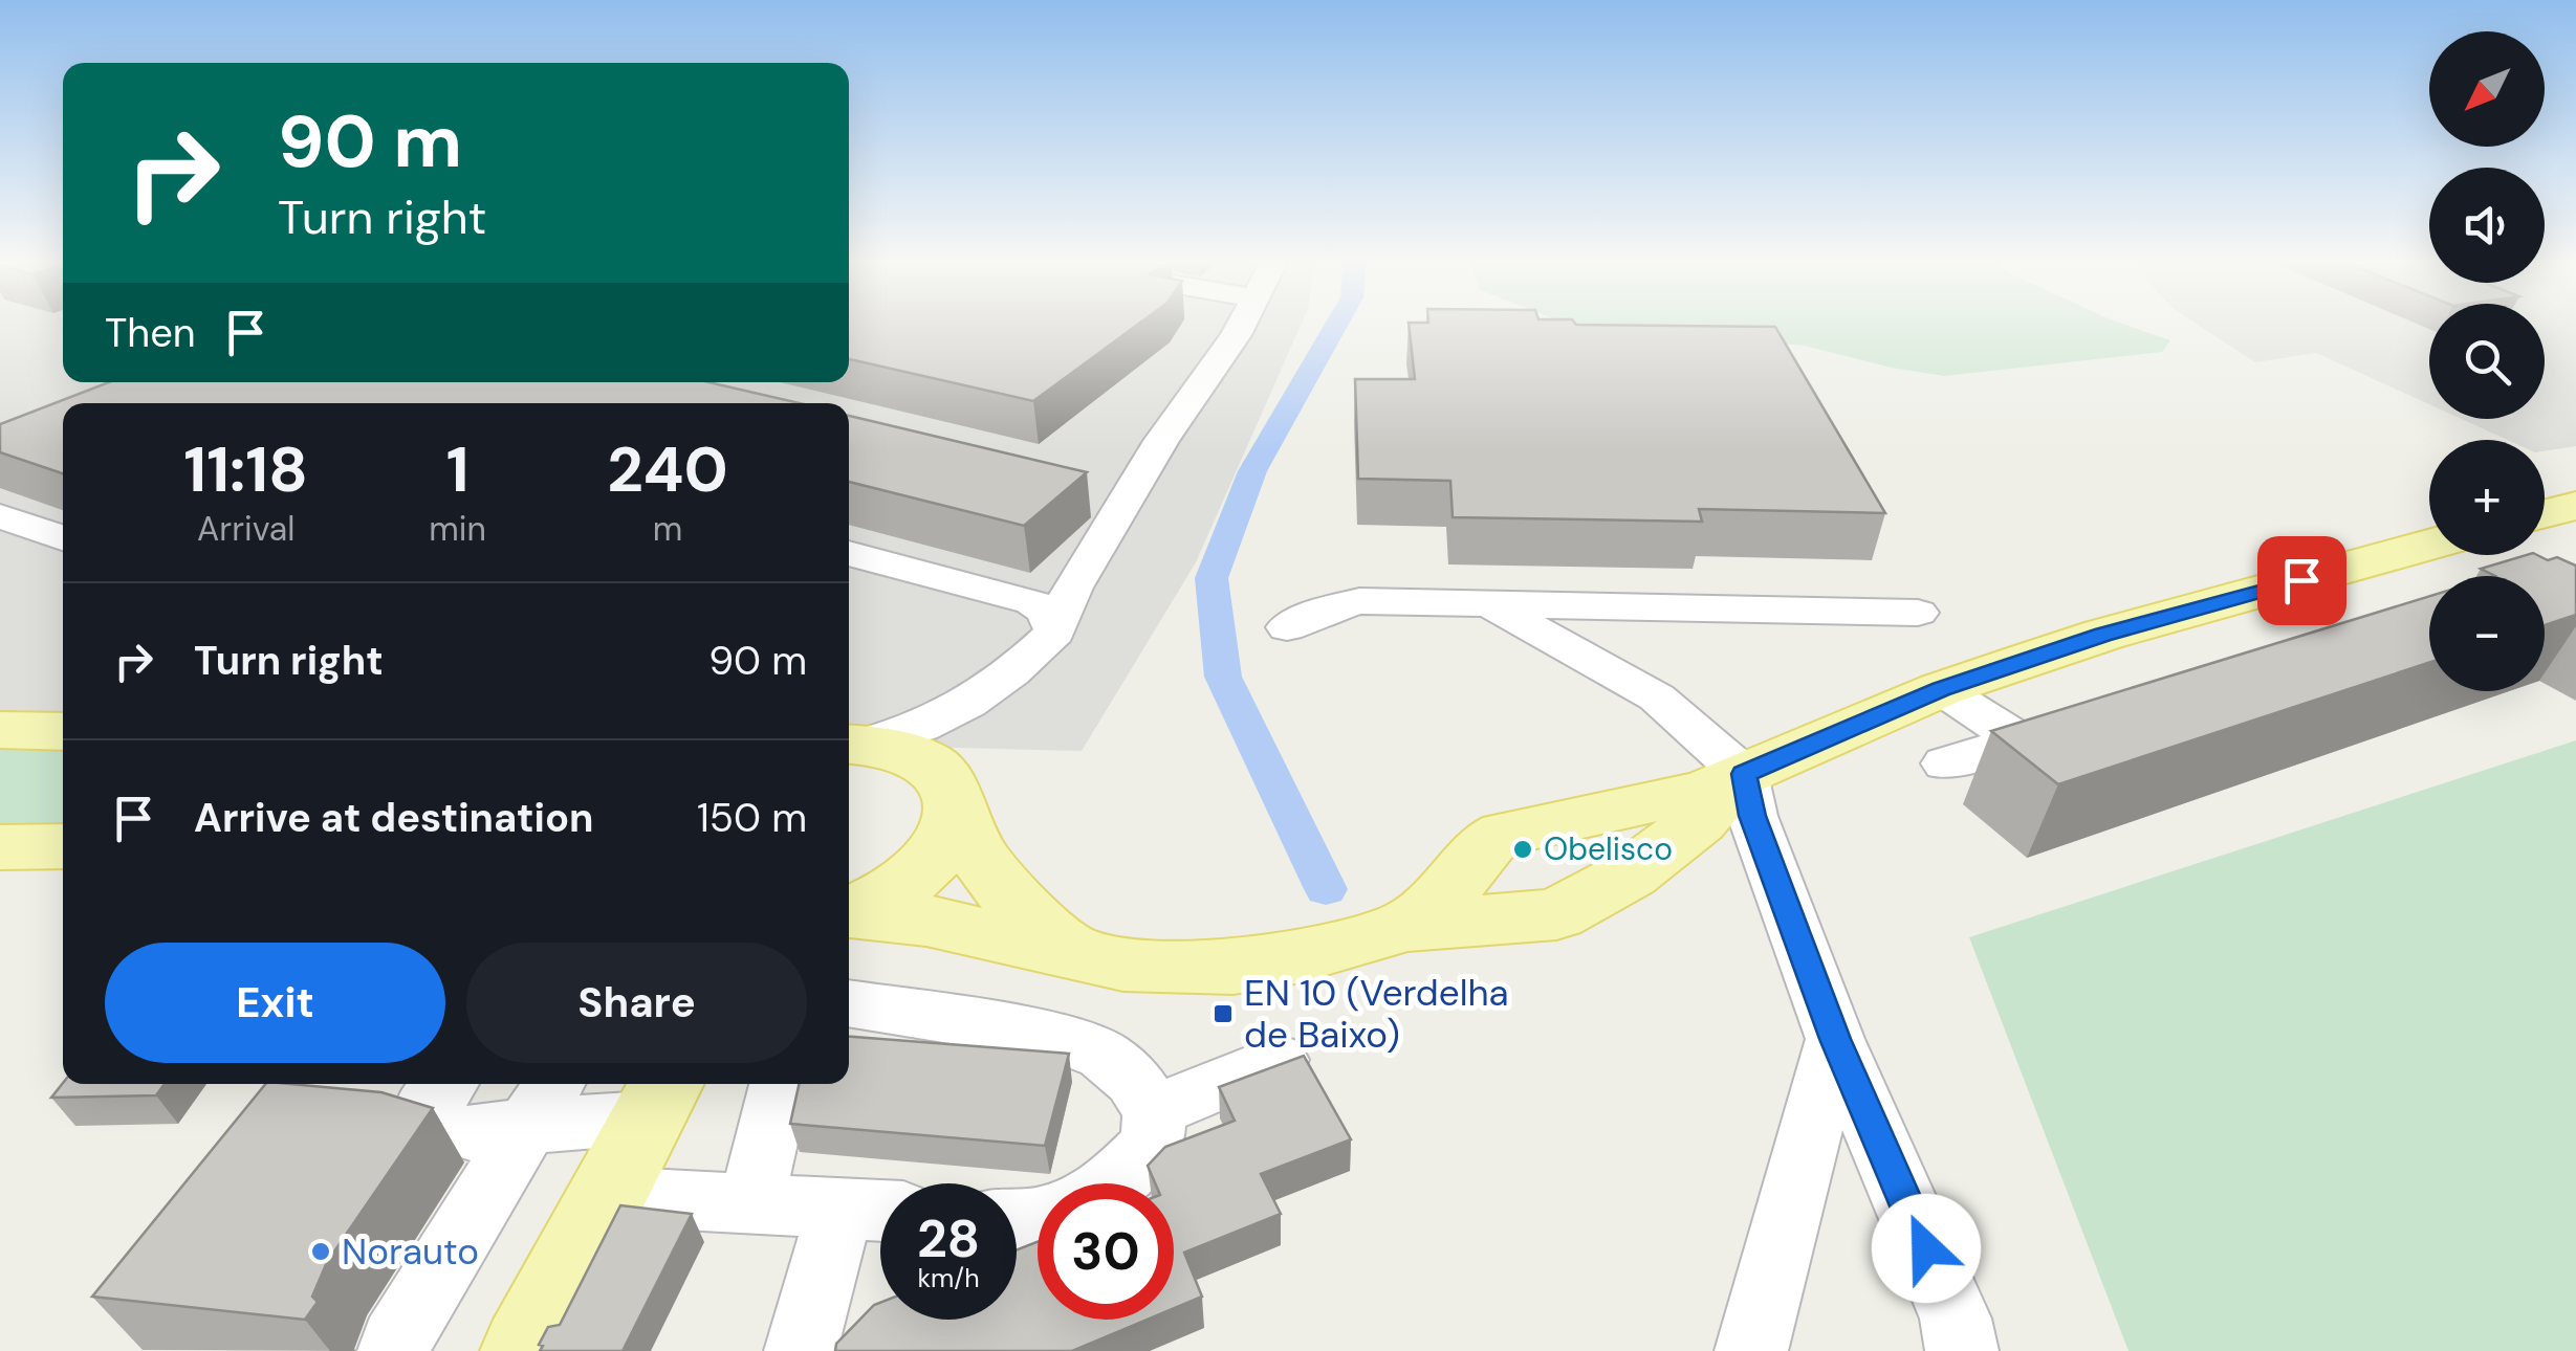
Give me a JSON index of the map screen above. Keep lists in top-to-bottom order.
{
  "places": {
    "other": ["Obelisco", "Norauto"],
    "transit": ["EN 10 (Verdelha de Baixo)"]
  },
  "north": "bottom left",
  "page": {
    "map_buttons": ["+", "−"],
    "turn": ["90 m", "Turn right"],
    "then": "Then",
    "eta": [
      "11:18",
      "Arrival",
      "1",
      "min",
      "240",
      "m"
    ],
    "list": [
      {
        "name": "Turn right",
        "value": "90 m"
      },
      {
        "name": "Arrive at destination",
        "value": "150 m"
      }
    ],
    "buttons": ["Exit", "Share"],
    "speed": "28 km/h",
    "limit": "30"
  }
}
